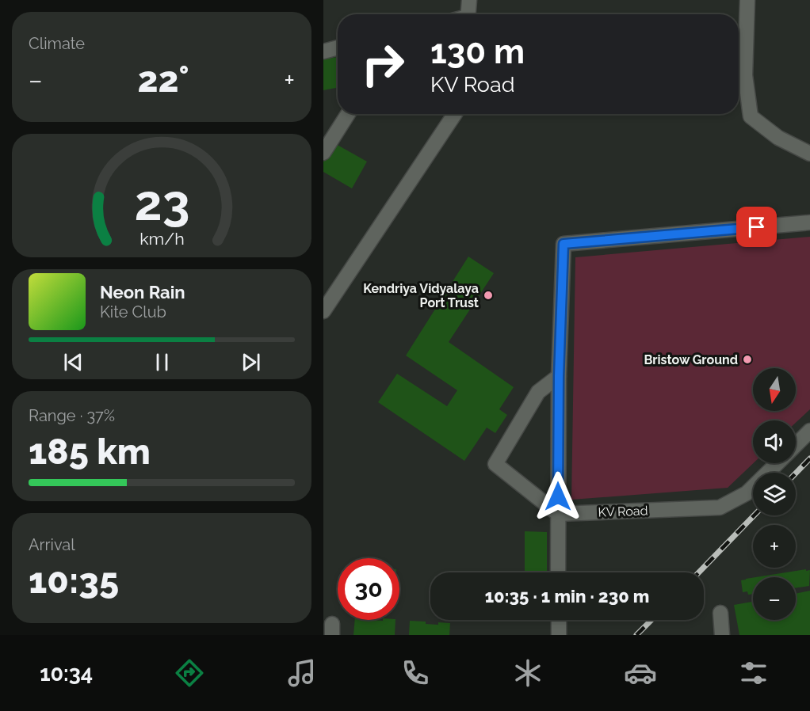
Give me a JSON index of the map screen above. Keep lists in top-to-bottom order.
{
  "streets": {
    "street": ["KV Road"]
  },
  "places": ["Kendriya Vidyalaya Port Trust", "Bristow Ground"],
  "north": "bottom",
  "page": {
    "tile": [
      "Climate",
      ["Range · 37%", "185 km"],
      ["Arrival", "10:35"]
    ],
    "turn": ["130 m", "KV Road"],
    "heat": ["−", "22°", "+"],
    "song": ["Neon Rain", "Kite Club"],
    "map_buttons": ["+", "−"],
    "limit": "30",
    "trip": "10:35 · 1 min · 230 m",
    "tabs": "10:34",
    "gauge": ["23", "km/h"]
  }
}
